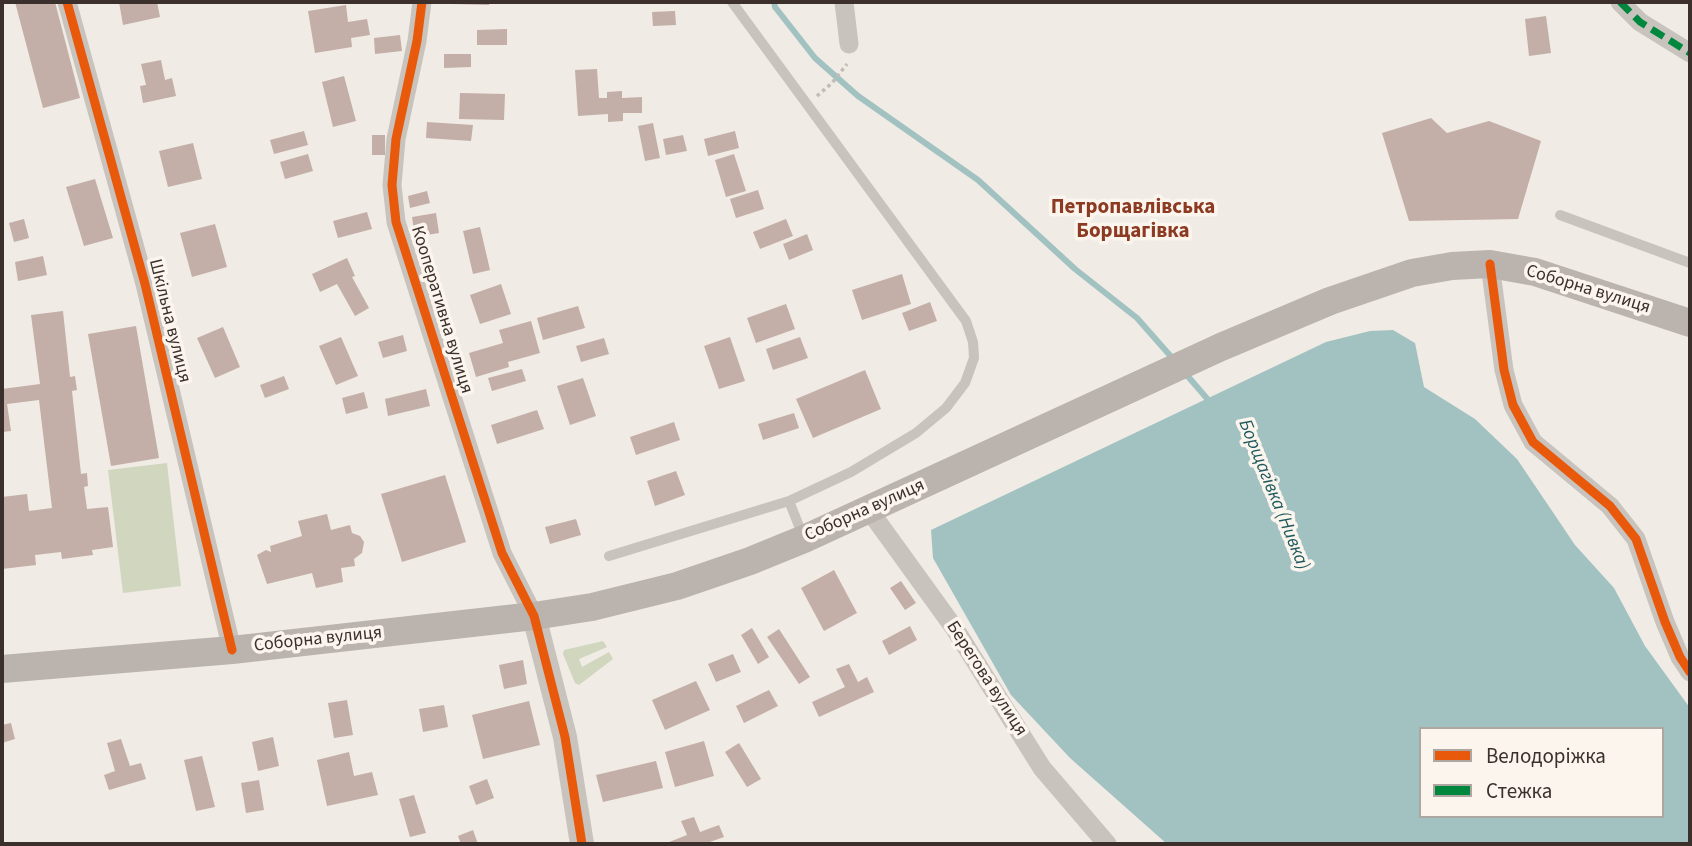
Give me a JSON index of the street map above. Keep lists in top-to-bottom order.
{
  "streets": {
    "main road": ["Соборна вулиця"],
    "street": ["Кооперативна вулиця", "Шкільна вулиця", "Берегова вулиця"]
  },
  "crossings": [
    ["Соборна вулиця", "Кооперативна вулиця"],
    ["Соборна вулиця", "Шкільна вулиця"],
    ["Соборна вулиця", "Берегова вулиця"]
  ],
  "districts": ["Петропавлівська Борщагівка"],
  "water": ["Борщагівка (Нивка)"],
  "legend": ["Велодоріжка", "Стежка"]
}
